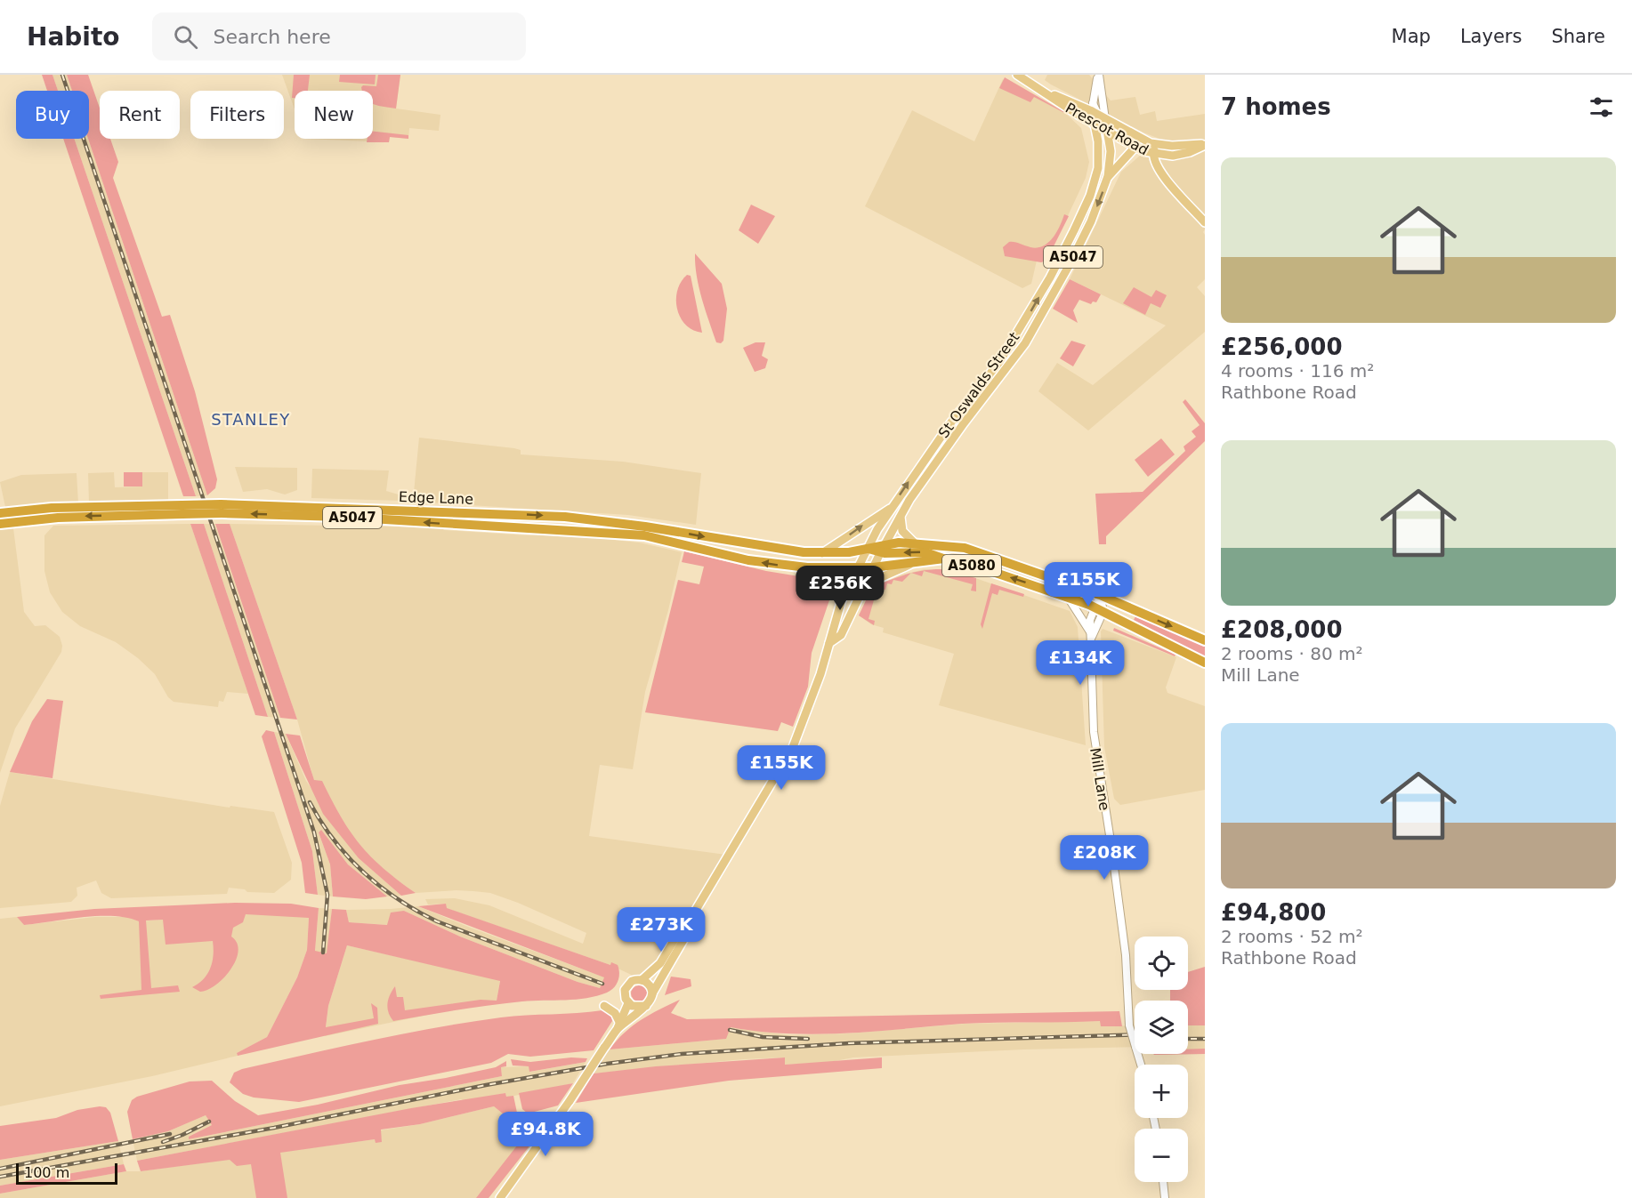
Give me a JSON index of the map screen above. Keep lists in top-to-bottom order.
{
  "streets": {
    "highway": ["A5047", "Edge Lane", "A5080"],
    "main road": ["Prescot Road", "St Oswalds Street"],
    "street": ["Mill Lane"]
  },
  "crossings": [
    ["Prescot Road", "A5047"],
    ["Prescot Road", "St Oswalds Street"],
    ["A5047", "St Oswalds Street"],
    ["A5047", "Edge Lane"],
    ["A5047", "A5080"],
    ["St Oswalds Street", "Edge Lane"],
    ["St Oswalds Street", "A5080"],
    ["Edge Lane", "A5080"],
    ["A5080", "Mill Lane"]
  ],
  "districts": ["STANLEY"],
  "scale_bar": "100 m",
  "page": {
    "header": "Habito",
    "search": "Search here",
    "nav": ["Map", "Layers", "Share"],
    "heading": "7 homes",
    "chip": [
      "Buy",
      "Rent",
      "Filters",
      "New"
    ],
    "list": [
      {
        "name": "£256,000",
        "note": "4 rooms · 116 m² · Rathbone Road"
      },
      {
        "name": "£208,000",
        "note": "2 rooms · 80 m² · Mill Lane"
      },
      {
        "name": "£94,800",
        "note": "2 rooms · 52 m² · Rathbone Road"
      }
    ],
    "price": [
      "£155K",
      "£256K",
      "£134K",
      "£155K",
      "£208K",
      "£273K",
      "£94.8K"
    ],
    "map_buttons": ["+", "−"],
    "scale": "100 m"
  }
}
